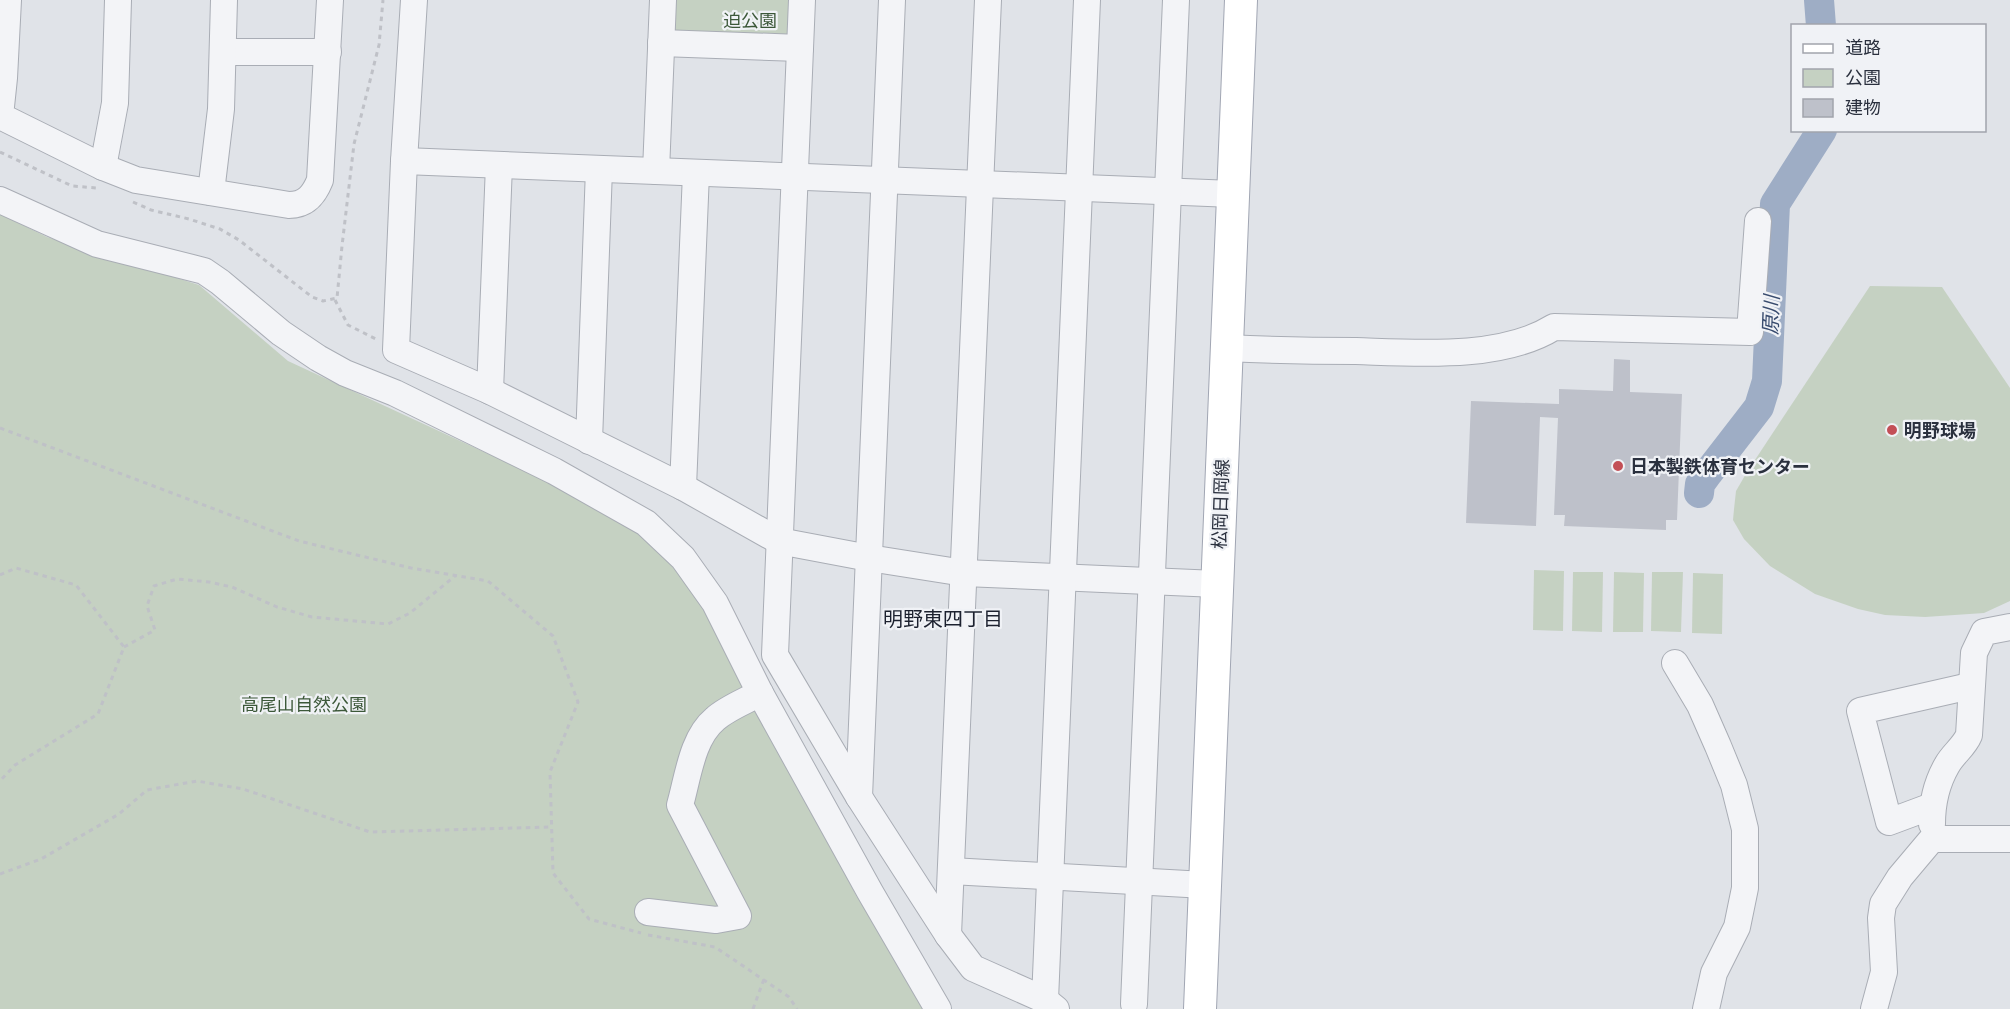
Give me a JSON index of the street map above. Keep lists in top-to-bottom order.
{
  "streets": {
    "main road": ["松岡日岡線"]
  },
  "districts": ["明野東四丁目"],
  "water": ["原川"],
  "parks": ["迫公園", "高尾山自然公園"],
  "places": ["明野球場", "日本製鉄体育センター"],
  "legend": ["道路", "公園", "建物"]
}
